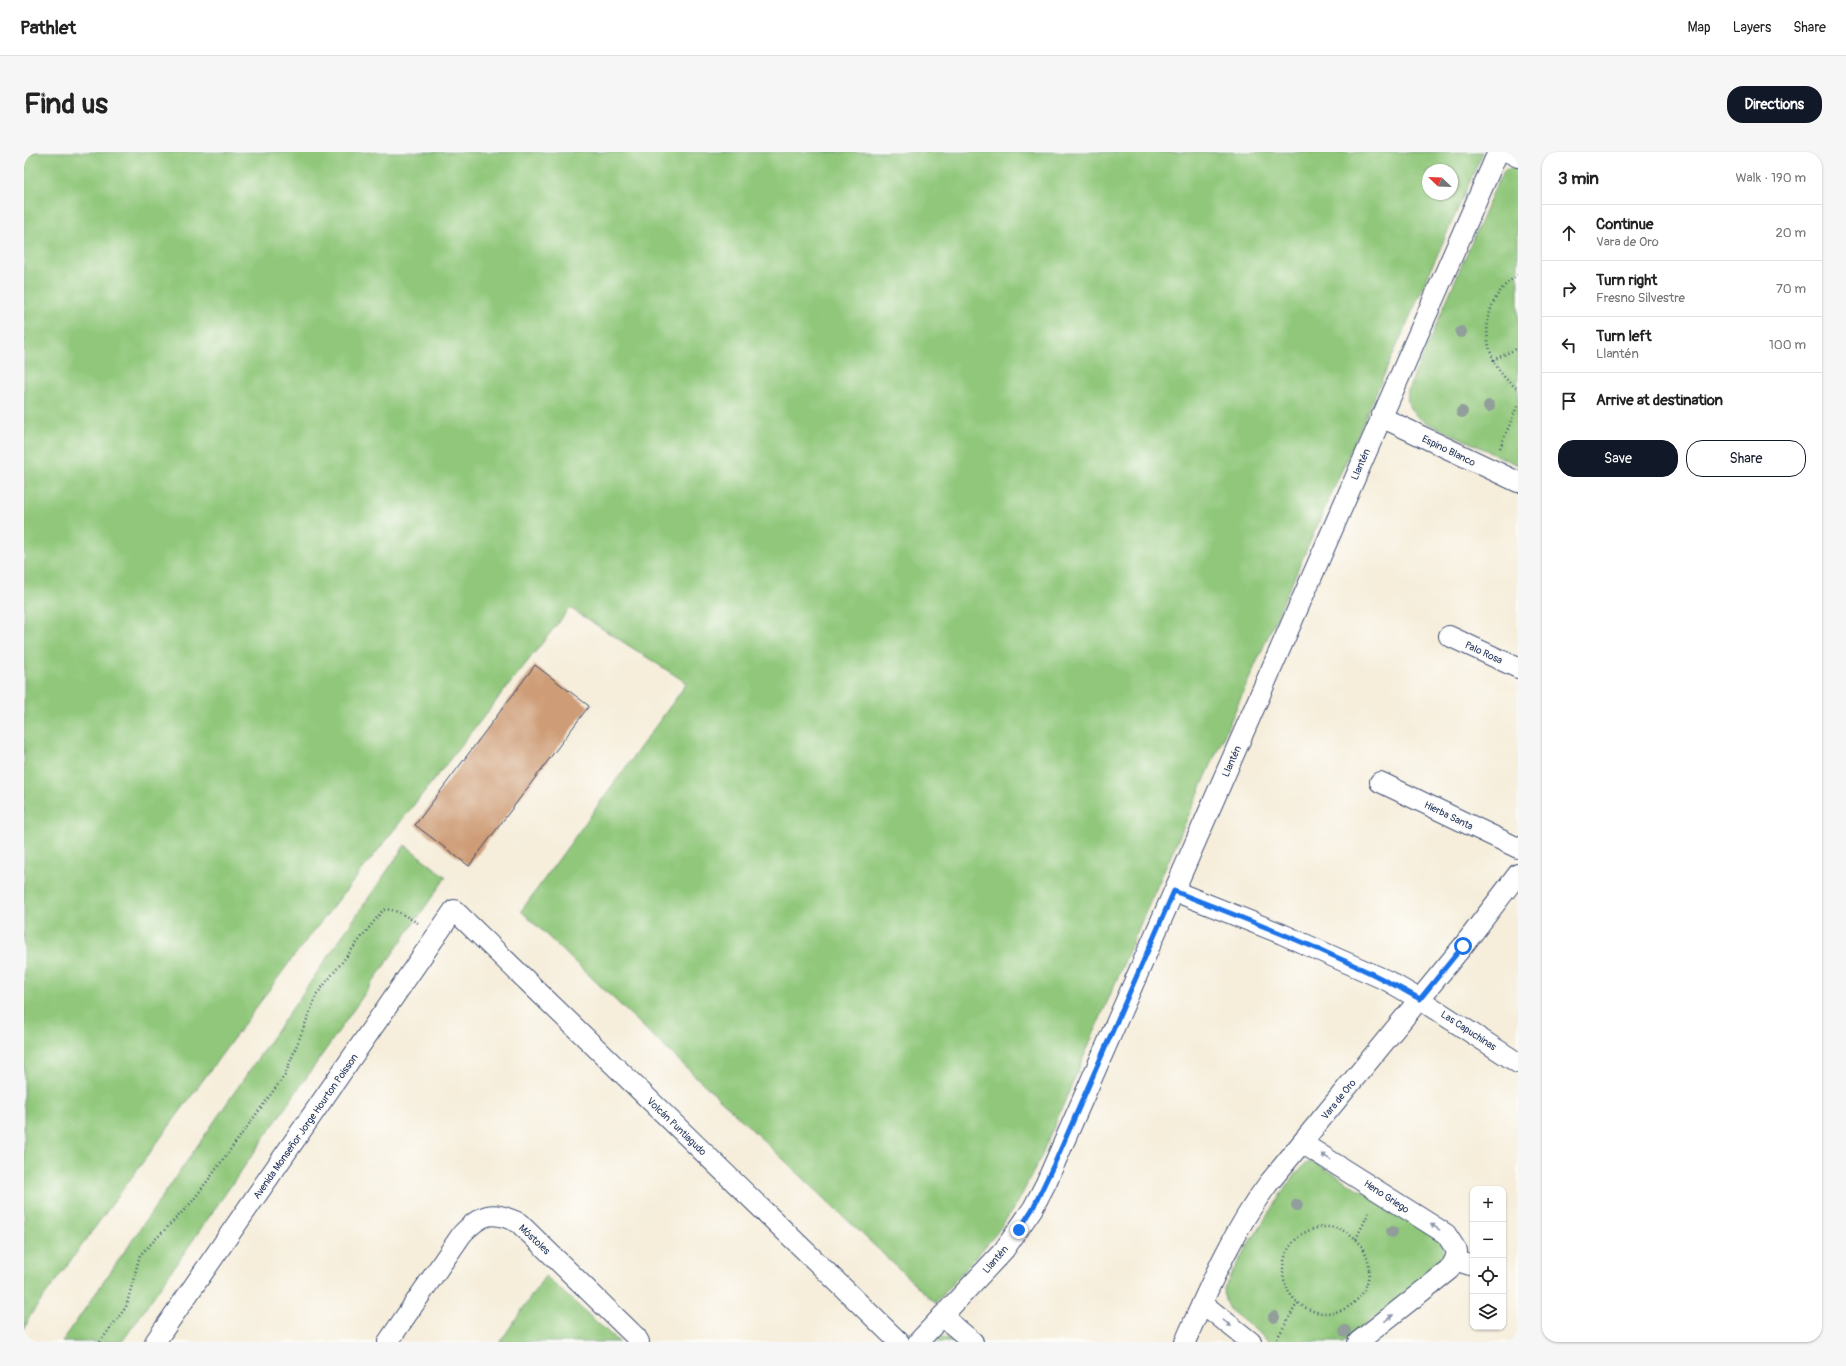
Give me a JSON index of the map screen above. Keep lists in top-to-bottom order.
{
  "streets": {
    "street": [
      "Espino Blanco",
      "Llantén",
      "Palo Rosa",
      "Hierba Santa",
      "Las Capuchinas",
      "Vara de Oro",
      "Avenida Monseñor Jorge Hourton Poisson",
      "Volcán Puntiagudo",
      "Heno Griego",
      "Móstoles"
    ]
  },
  "crossings": [
    ["Espino Blanco", "Llantén"],
    ["Llantén", "Las Capuchinas"],
    ["Las Capuchinas", "Vara de Oro"],
    ["Vara de Oro", "Heno Griego"],
    ["Avenida Monseñor Jorge Hourton Poisson", "Volcán Puntiagudo"]
  ],
  "one_way": ["Heno Griego"],
  "north": "top left",
  "page": {
    "header": "Pathlet",
    "nav": ["Map", "Layers", "Share"],
    "buttons": [
      "Directions",
      ["Save", "Share"]
    ],
    "title": "Find us",
    "heading": ["3 min", "Walk · 190 m"],
    "list": [
      ["Continue", "Vara de Oro", "20 m"],
      ["Turn right", "Fresno Silvestre", "70 m"],
      ["Turn left", "Llantén", "100 m"],
      "Arrive at destination"
    ],
    "map_buttons": ["+", "−"]
  }
}
